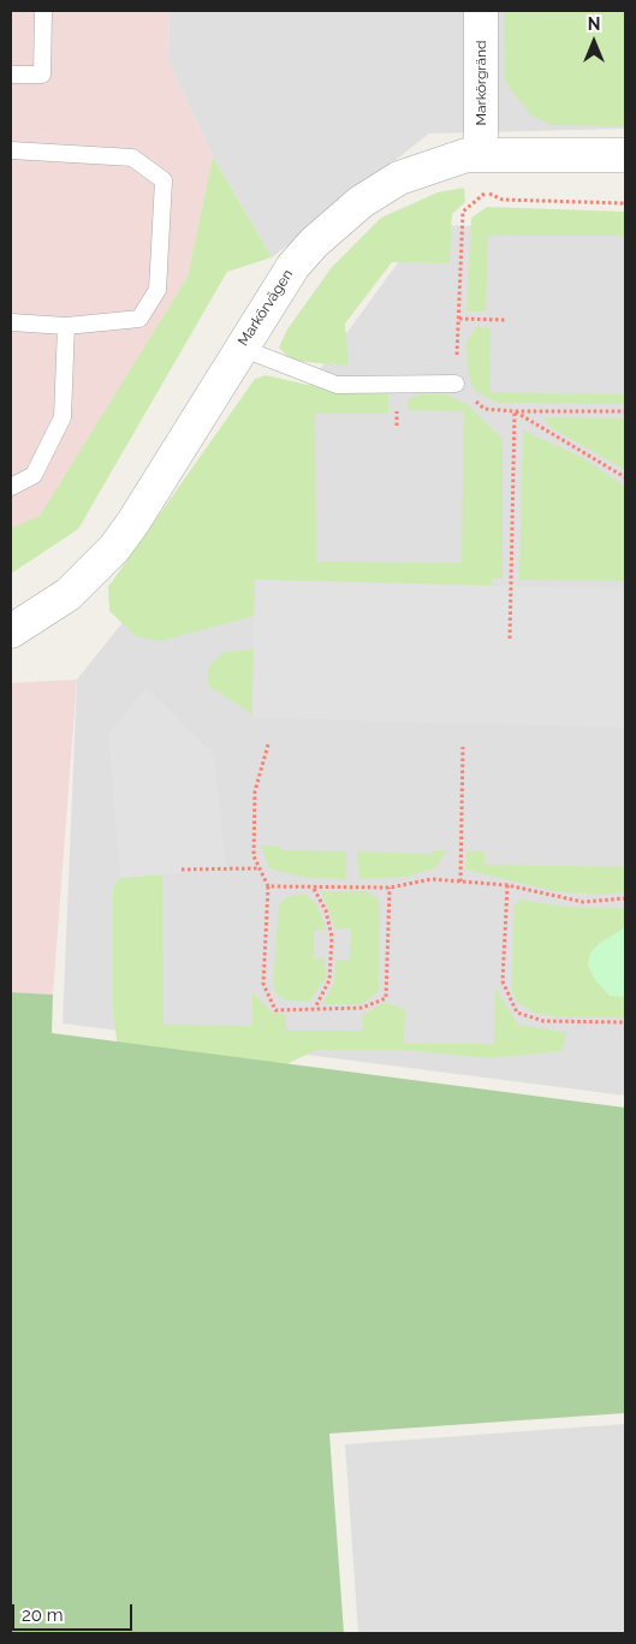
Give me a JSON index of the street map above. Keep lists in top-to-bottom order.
{
  "streets": {
    "street": ["Markörgränd", "Markörvägen"]
  },
  "crossings": [
    ["Markörgränd", "Markörvägen"]
  ],
  "scale_bar": "20 m",
  "north": "top"
}
